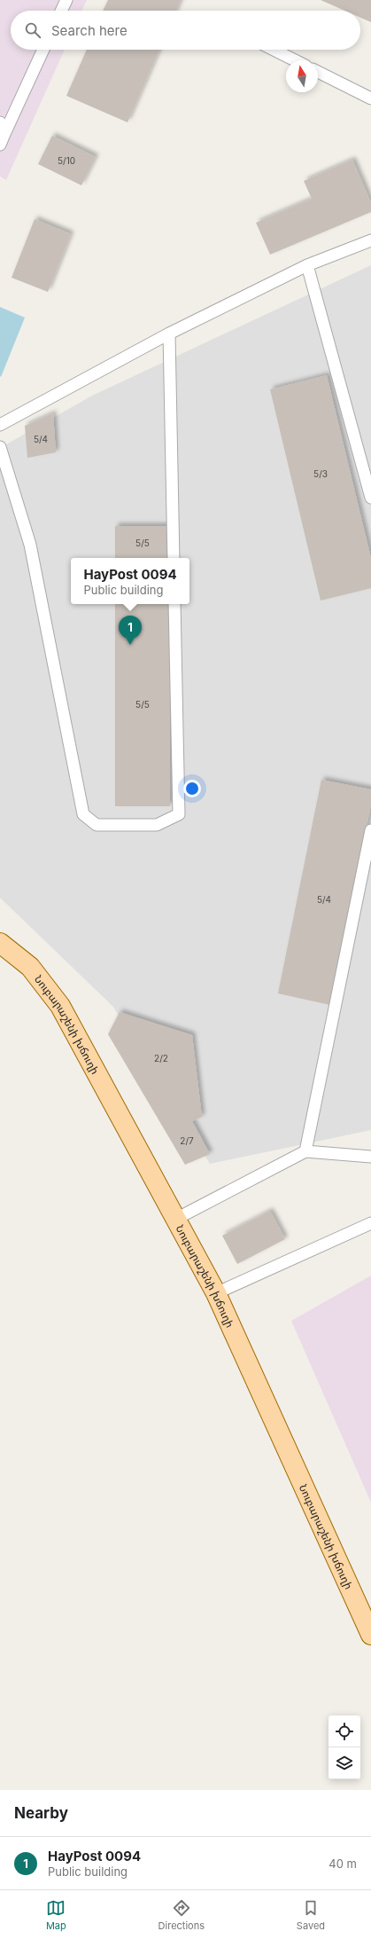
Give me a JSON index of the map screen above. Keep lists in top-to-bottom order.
{
  "streets": {
    "main road": ["Նուբարաշենի խճուղի"]
  },
  "house_numbers": [
    "5/10",
    "5/4",
    "5/3",
    "5/5",
    "5/5",
    "5/4",
    "2/2",
    "2/7"
  ],
  "north": "top",
  "page": {
    "search": "Search here",
    "popup": ["HayPost 0094", "Public building"],
    "pins": "1",
    "heading": "Nearby",
    "list": [
      {
        "mark": "1",
        "name": "HayPost 0094",
        "note": "Public building",
        "value": "40 m"
      }
    ],
    "nav": ["Map", "Directions", "Saved"]
  }
}
